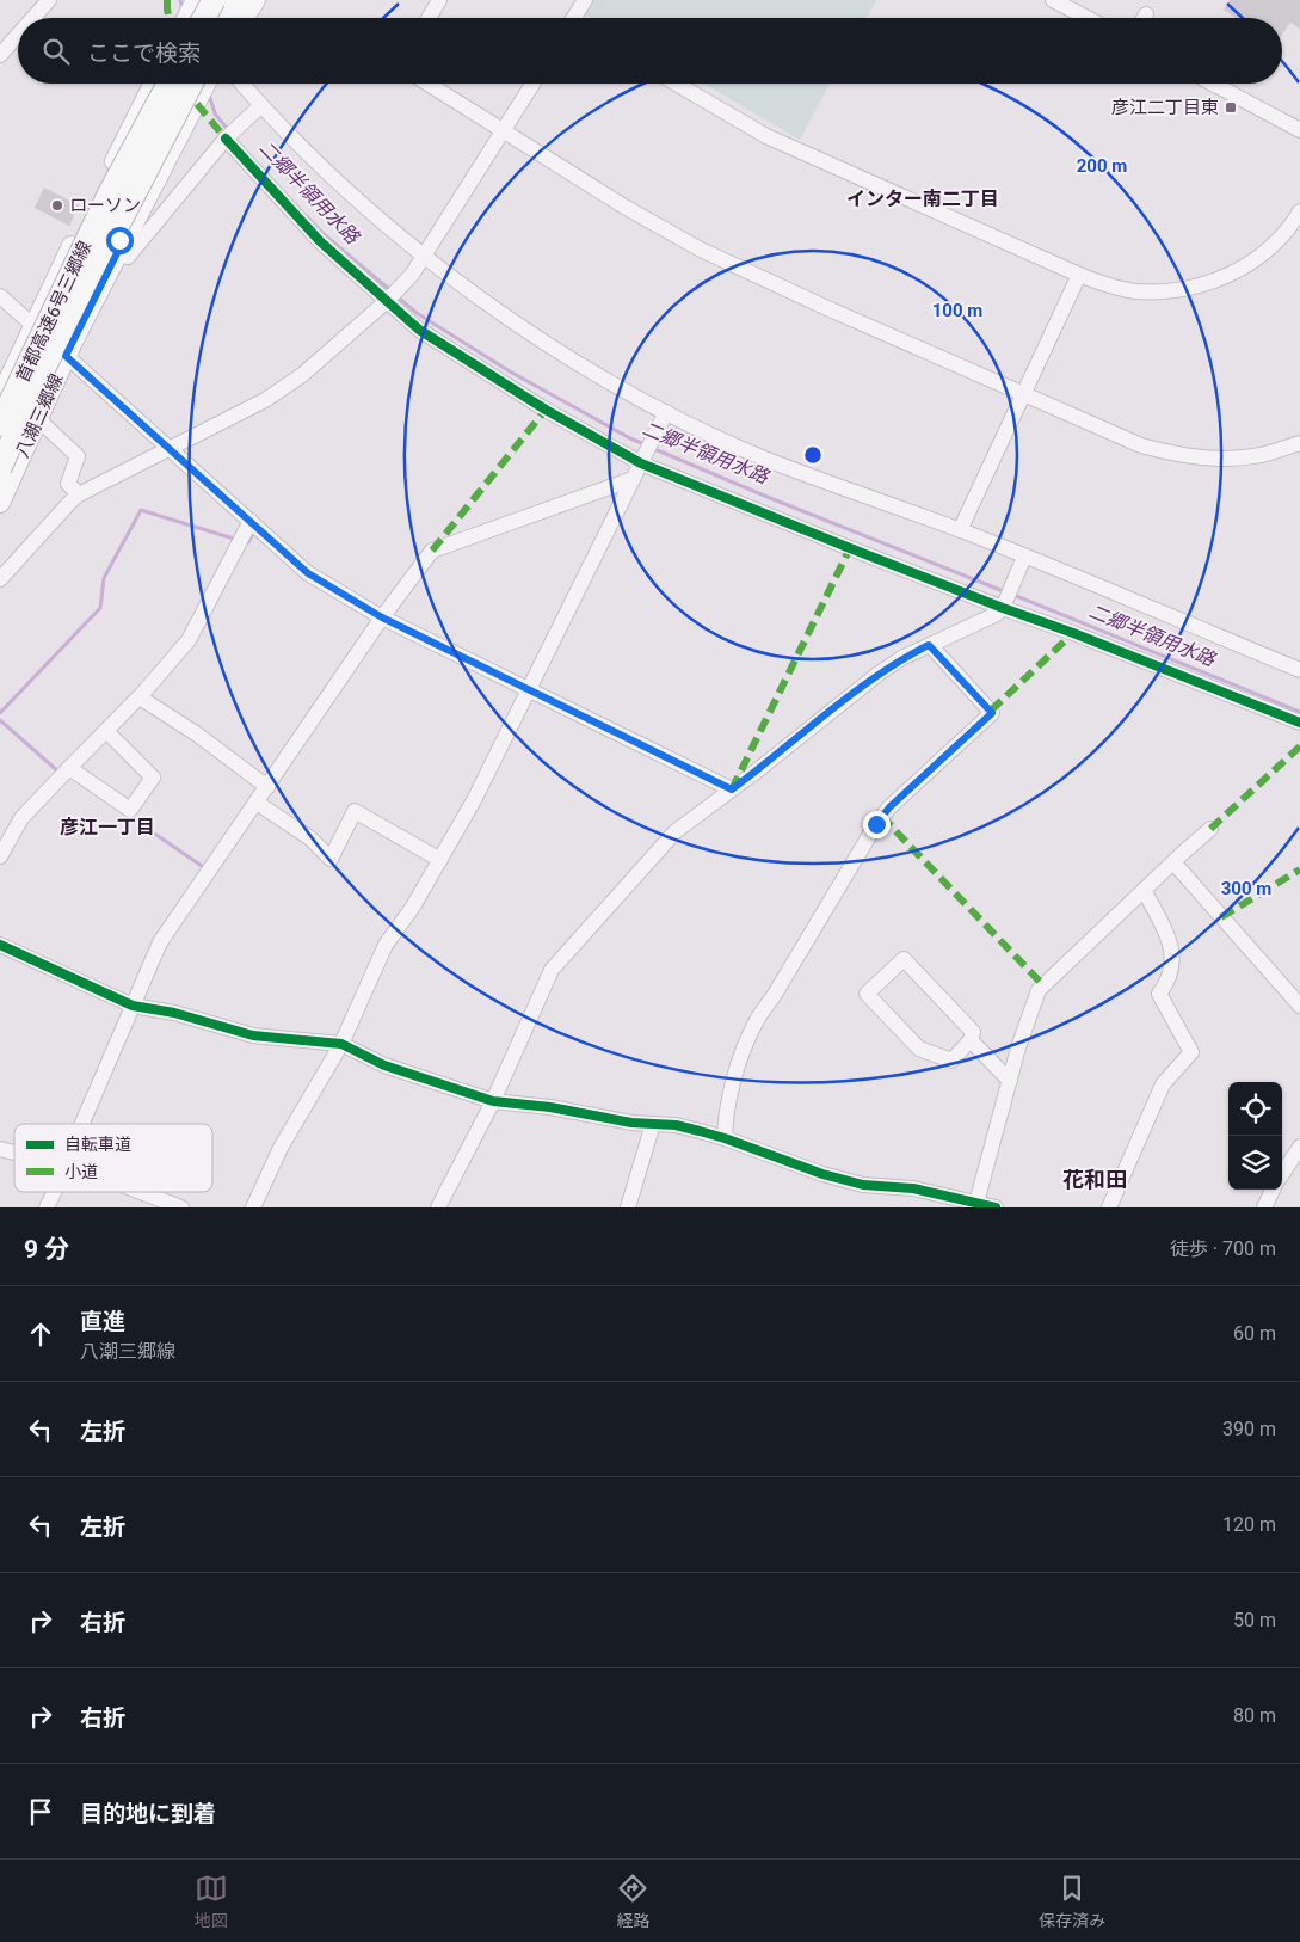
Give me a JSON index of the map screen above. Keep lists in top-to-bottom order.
{
  "streets": {
    "highway": ["首都高速6号三郷線"],
    "main road": ["八潮三郷線"]
  },
  "districts": ["インター南二丁目", "彦江一丁目", "花和田"],
  "water": ["二郷半領用水路"],
  "places": {
    "transit": ["彦江二丁目東"],
    "other": ["ローソン"]
  },
  "legend": ["自転車道", "小道"],
  "page": {
    "search": "ここで検索",
    "heading": ["9 分", "徒歩 · 700 m"],
    "list": [
      ["直進", "八潮三郷線", "60 m"],
      ["左折", "390 m"],
      ["左折", "120 m"],
      ["右折", "50 m"],
      ["右折", "80 m"],
      "目的地に到着"
    ],
    "nav": ["地図", "経路", "保存済み"]
  },
  "rings": ["200 m", "100 m", "300 m"]
}
